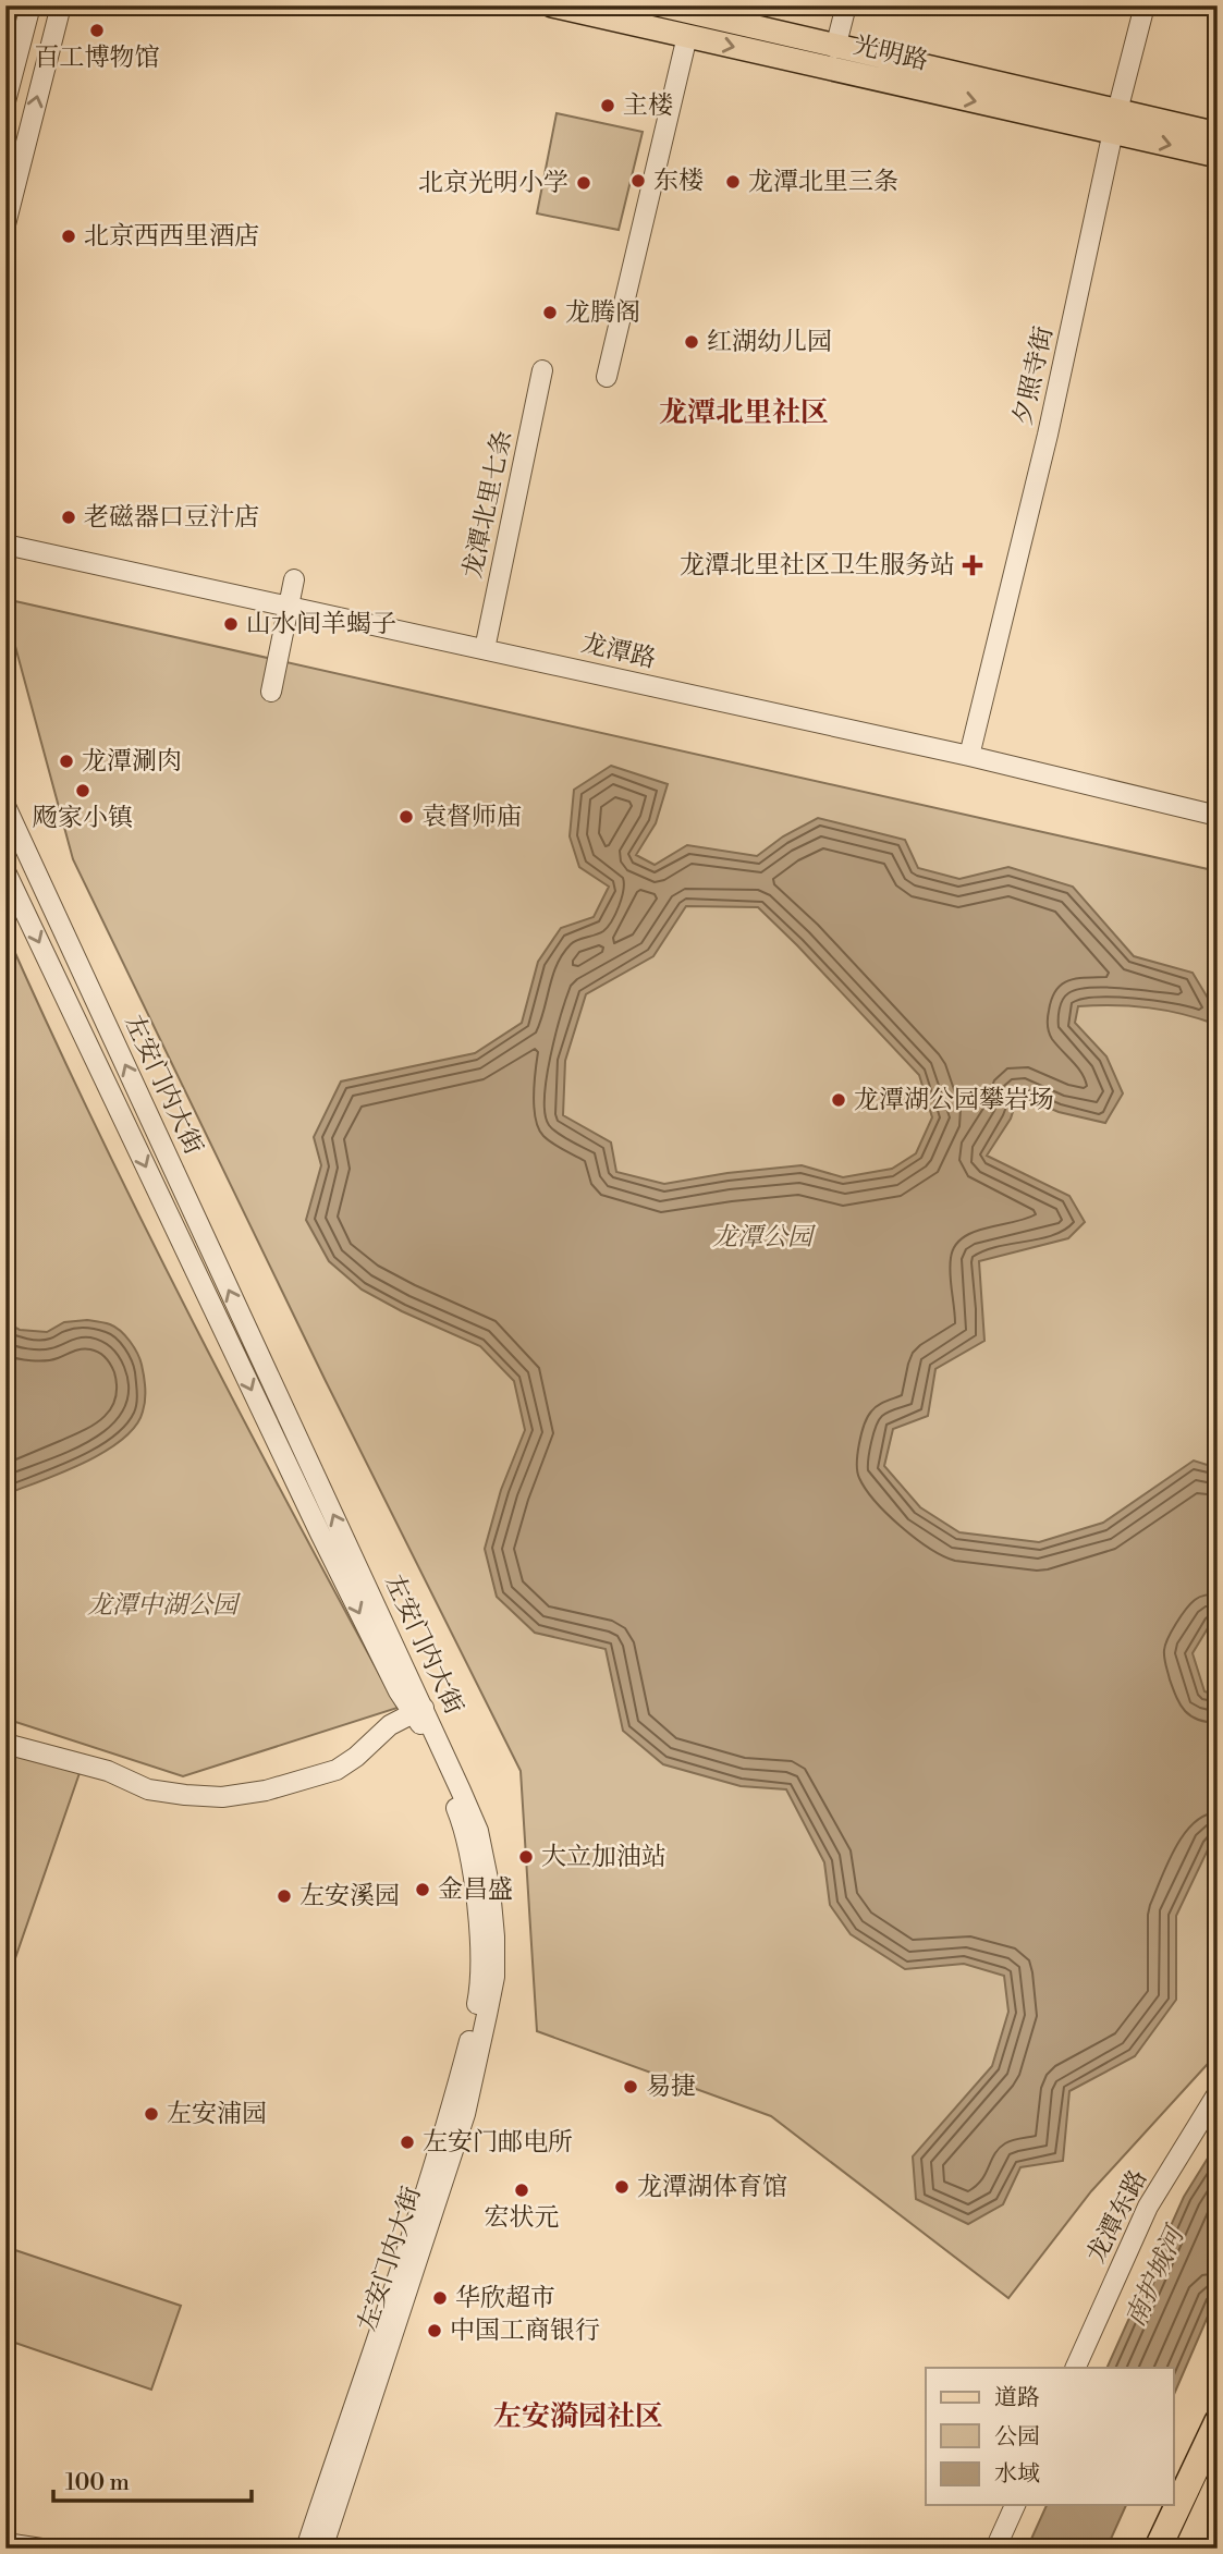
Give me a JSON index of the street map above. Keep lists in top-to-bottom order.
{
  "streets": {
    "main road": ["光明路"],
    "street": [
      "夕照寺街",
      "龙潭北里七条",
      "龙潭路",
      "左安门内大街",
      "龙潭东路"
    ]
  },
  "crossings": [
    ["光明路", "夕照寺街"],
    ["夕照寺街", "龙潭路"],
    ["龙潭北里七条", "龙潭路"]
  ],
  "districts": ["龙潭北里社区", "左安漪园社区"],
  "water": ["南护城河"],
  "parks": ["龙潭公园", "龙潭中湖公园"],
  "places": {
    "other": [
      "百工博物馆",
      "主楼",
      "东楼",
      "龙潭北里三条",
      "北京光明小学",
      "北京西西里酒店",
      "龙腾阁",
      "红湖幼儿园",
      "老磁器口豆汁店",
      "山水间羊蝎子",
      "龙潭涮肉",
      "飏家小镇",
      "袁督师庙",
      "龙潭湖公园攀岩场",
      "大立加油站",
      "金昌盛",
      "左安溪园",
      "易捷",
      "左安浦园",
      "左安门邮电所",
      "龙潭湖体育馆",
      "宏状元",
      "华欣超市",
      "中国工商银行"
    ],
    "health": ["龙潭北里社区卫生服务站"]
  },
  "legend": ["道路", "公园", "水域"],
  "scale_bar": "100 m"
}
